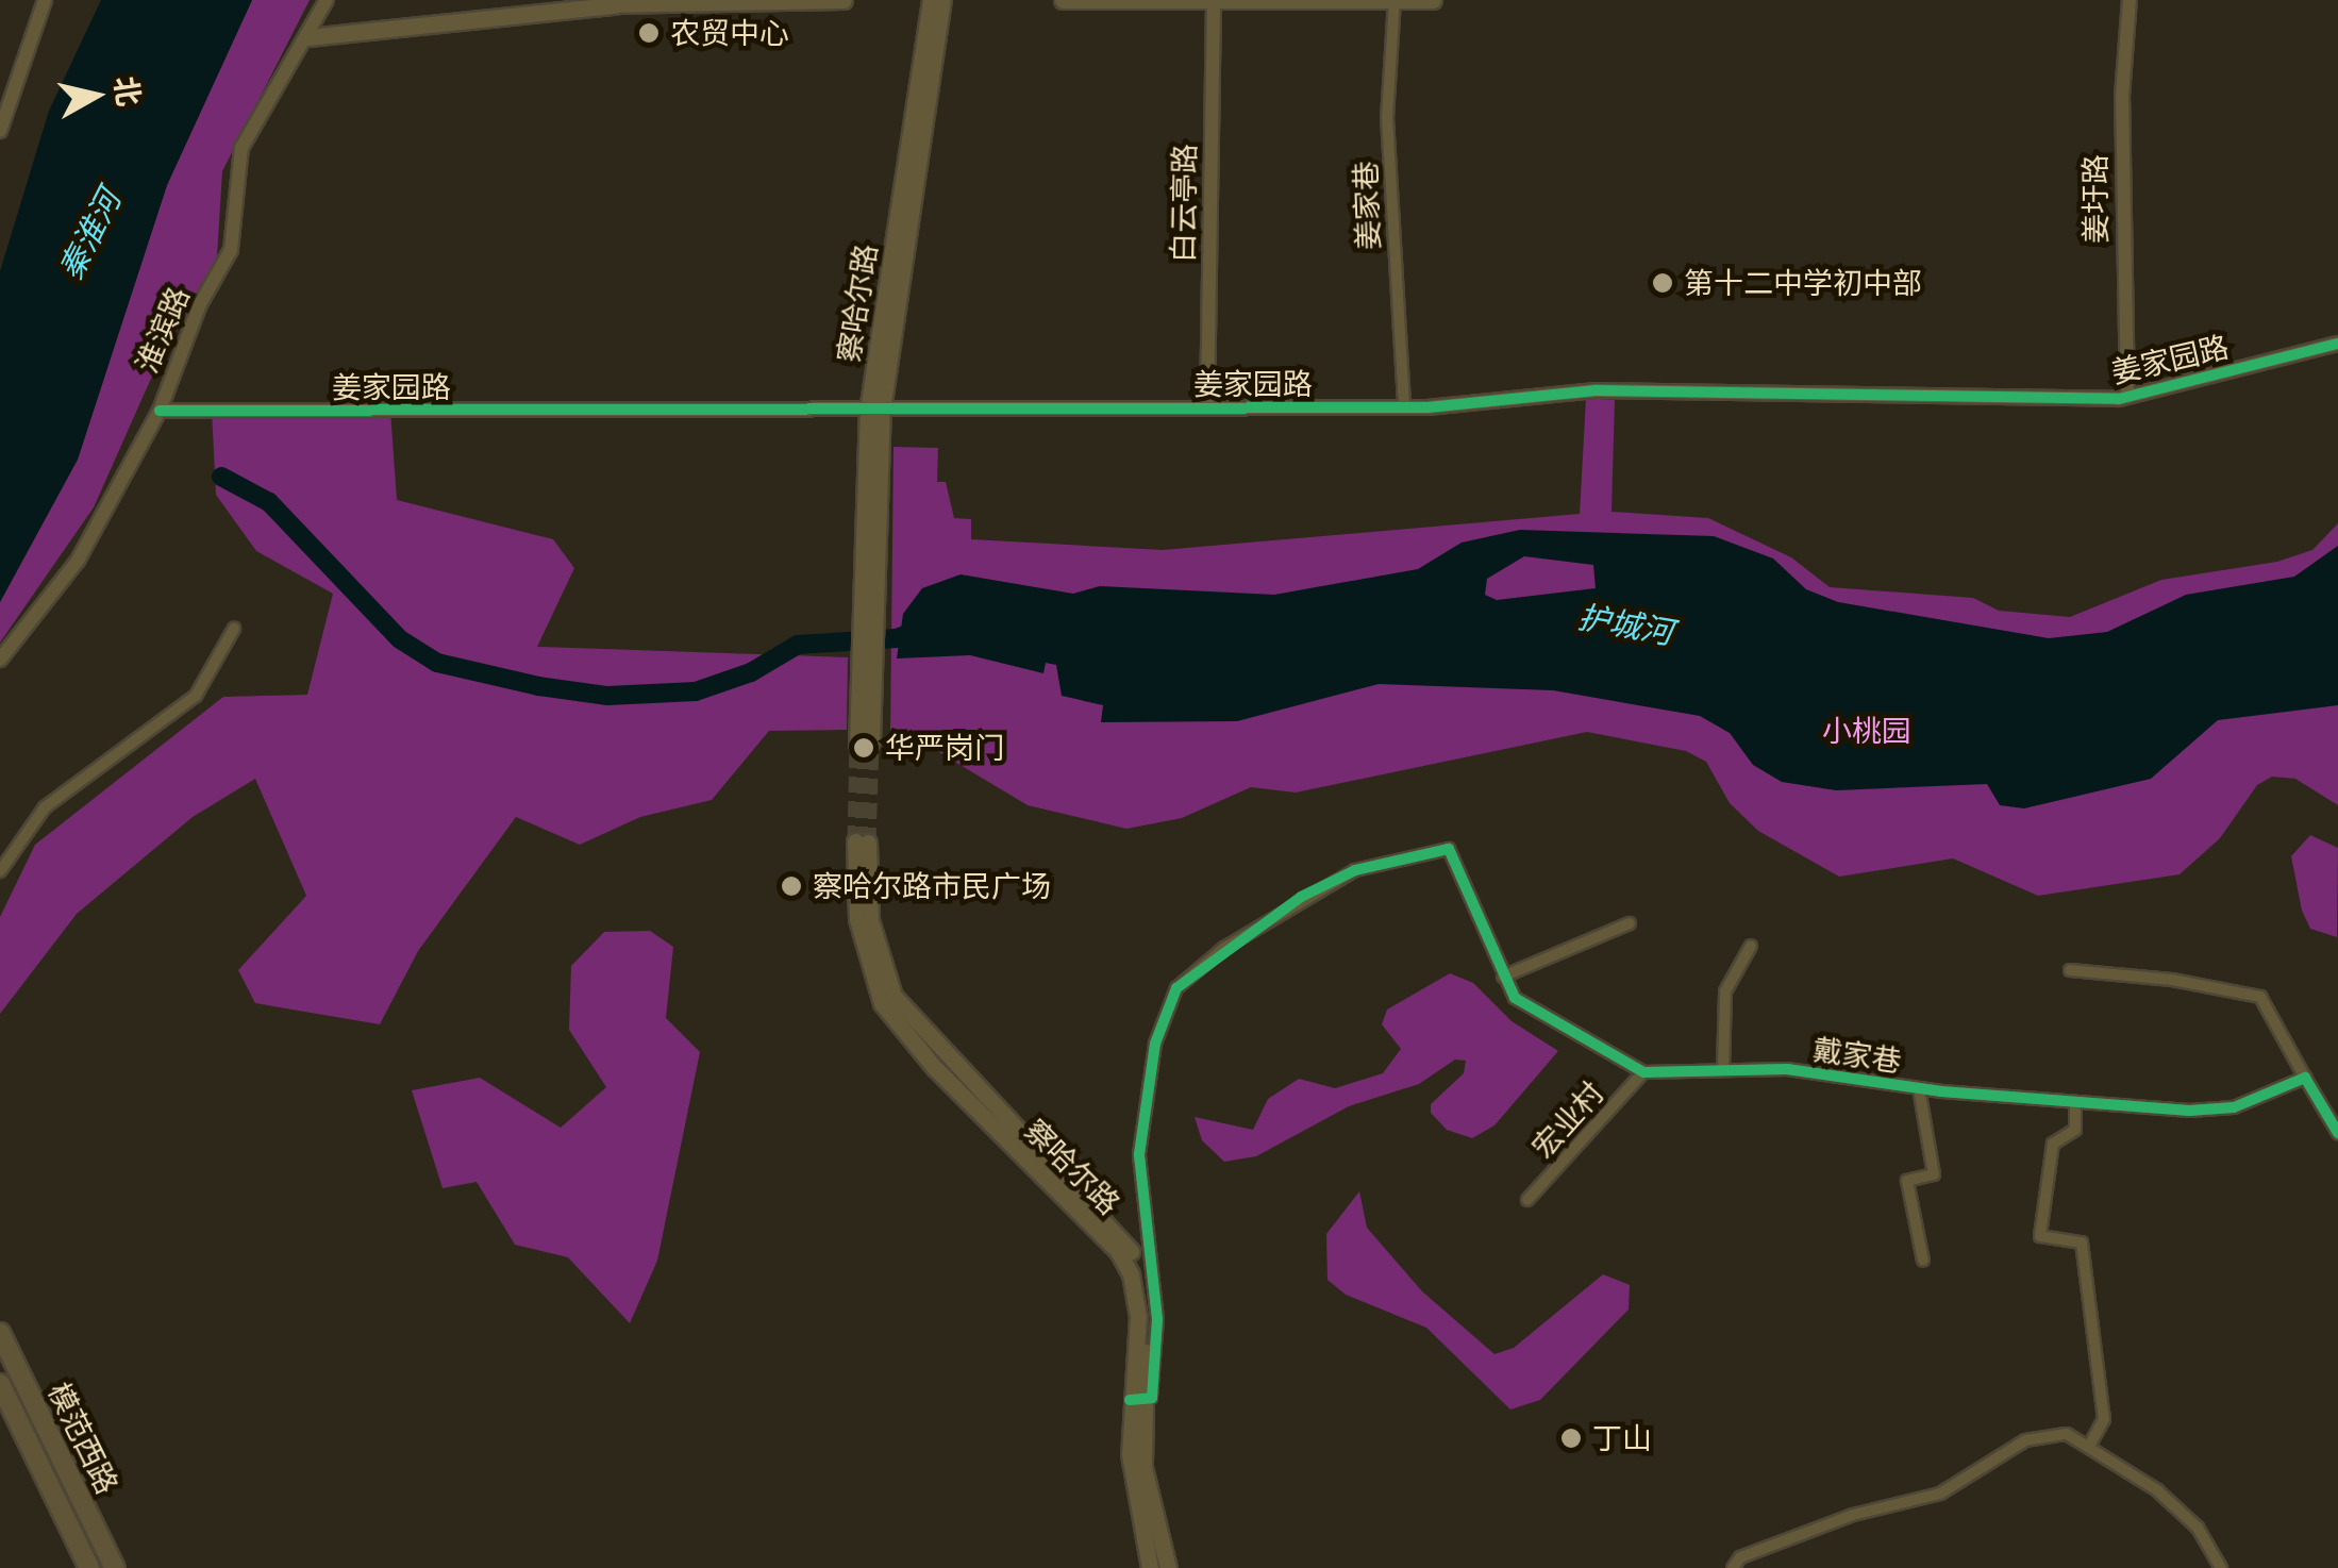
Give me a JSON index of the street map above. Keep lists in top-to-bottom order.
{
  "streets": {
    "main road": ["察哈尔路", "模范西路"],
    "street": [
      "姜圩路",
      "白云亭路",
      "姜家巷",
      "淮滨路",
      "姜家园路",
      "戴家巷",
      "宏业村"
    ]
  },
  "crossings": [
    ["姜圩路", "姜家园路"],
    ["白云亭路", "姜家园路"],
    ["姜家巷", "姜家园路"],
    ["察哈尔路", "姜家园路"],
    ["淮滨路", "姜家园路"],
    ["戴家巷", "宏业村"]
  ],
  "water": ["秦淮河", "护城河"],
  "parks": ["小桃园"],
  "places": [
    "农贸中心",
    "第十二中学初中部",
    "华严岗门",
    "察哈尔路市民广场",
    "丁山"
  ],
  "north": "right"
}
